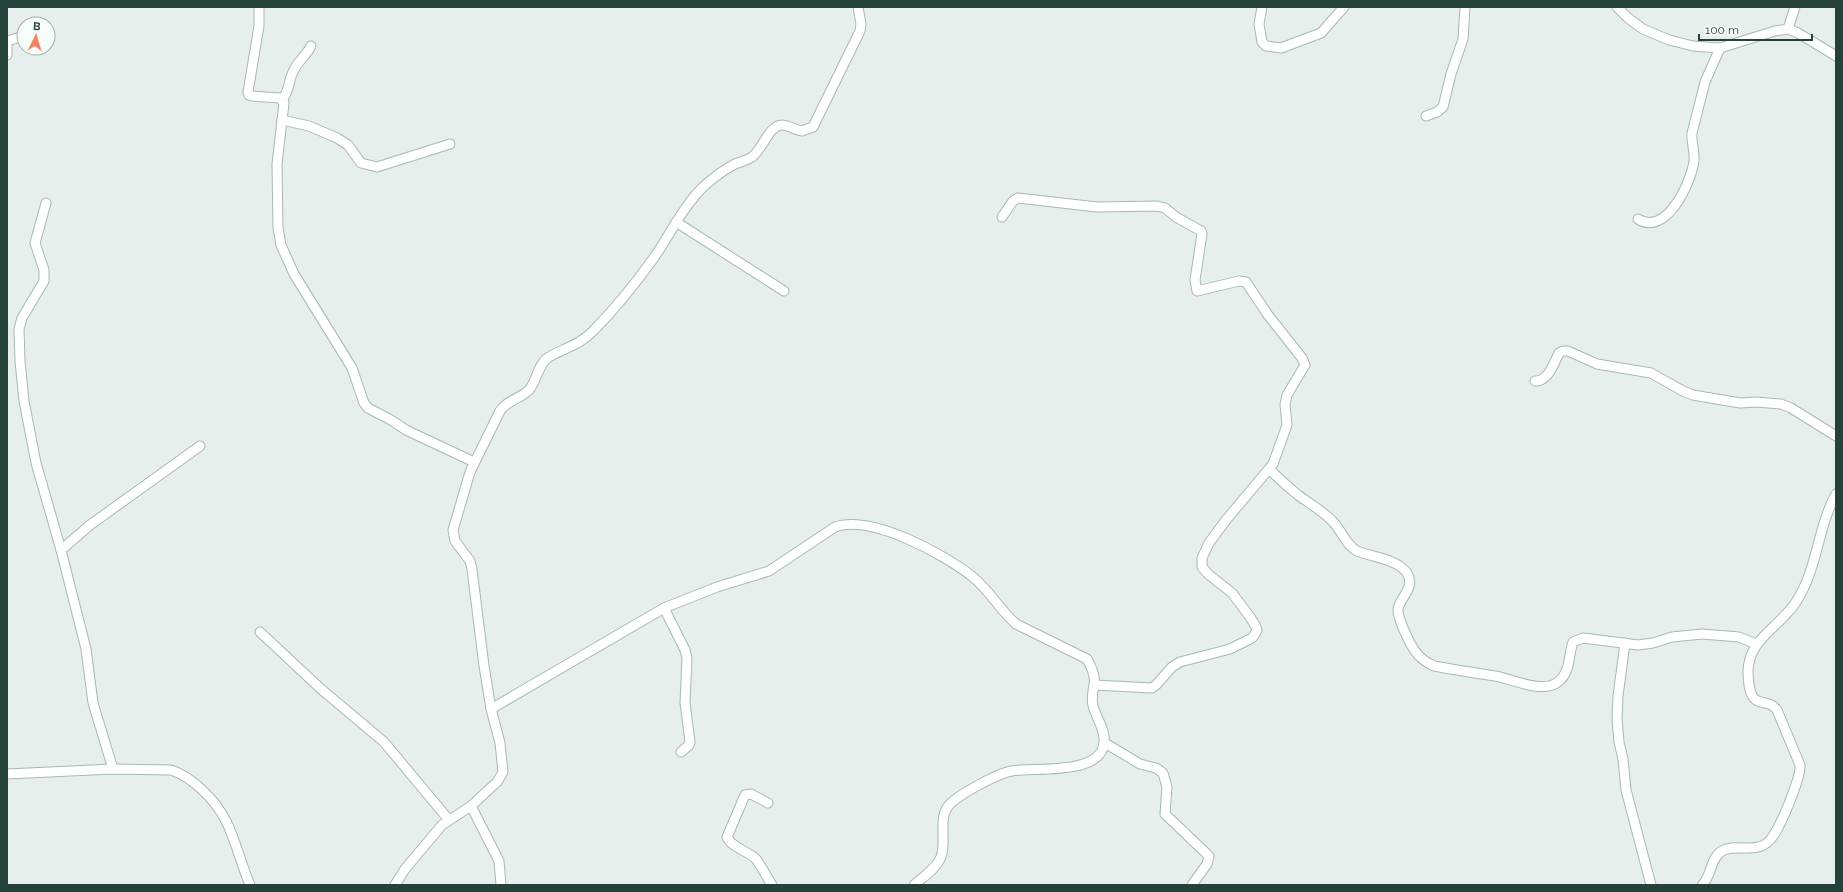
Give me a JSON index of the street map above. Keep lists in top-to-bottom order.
{
  "scale_bar": "100 m",
  "north": "top"
}
